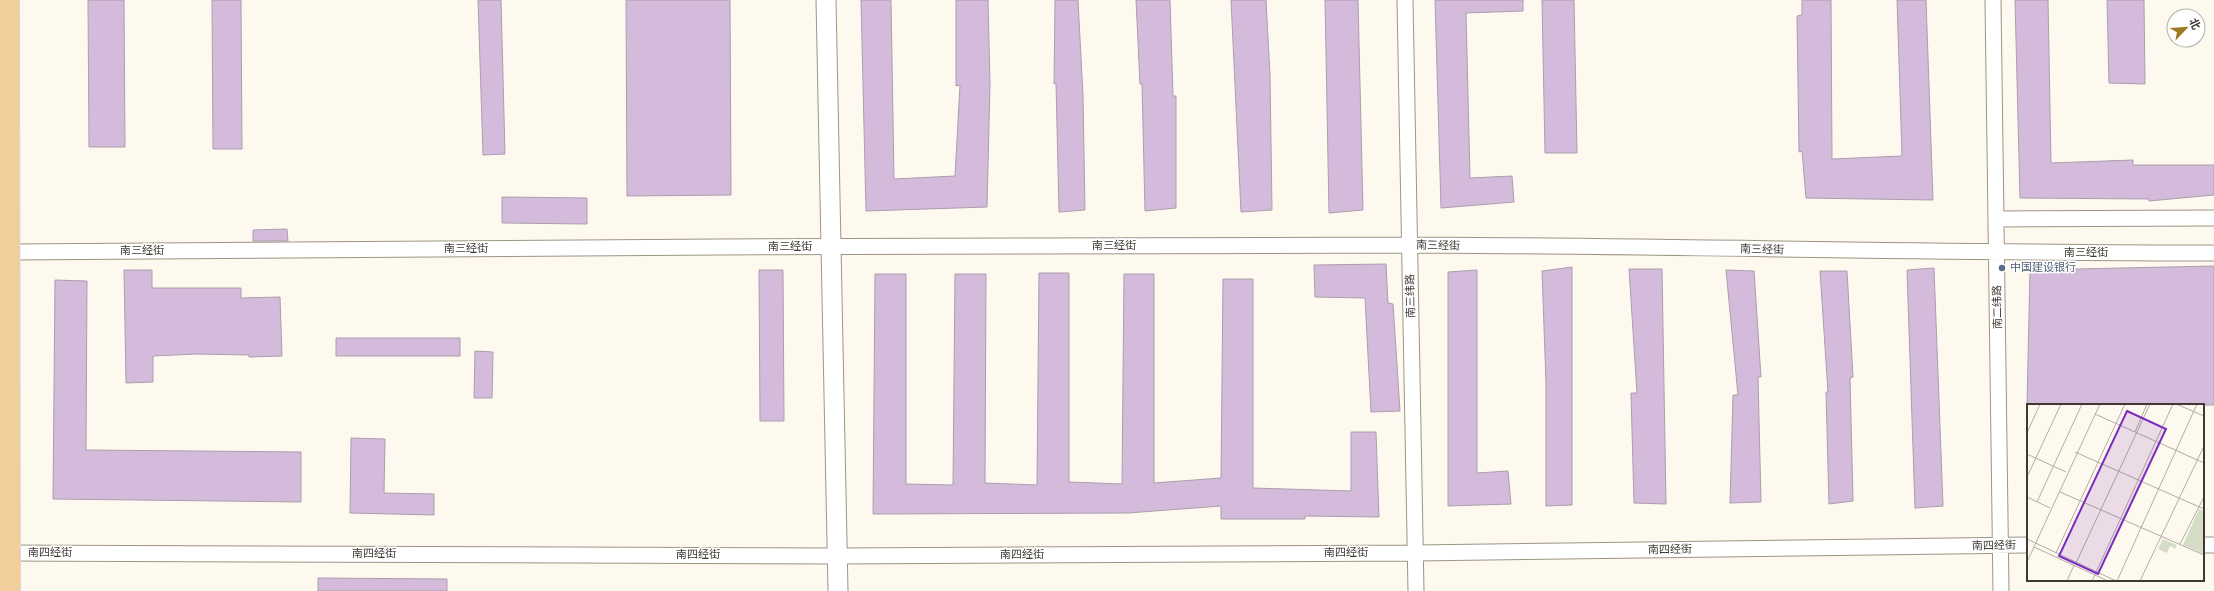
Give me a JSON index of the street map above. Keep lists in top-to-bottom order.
{
  "streets": {
    "street": [
      "南三经街",
      "南三纬路",
      "南二纬路",
      "南四经街"
    ]
  },
  "crossings": [
    ["南三经街", "南三纬路"],
    ["南三经街", "南二纬路"],
    ["南三纬路", "南四经街"],
    ["南二纬路", "南四经街"]
  ],
  "places": ["中国建设银行"],
  "north": "top right"
}
